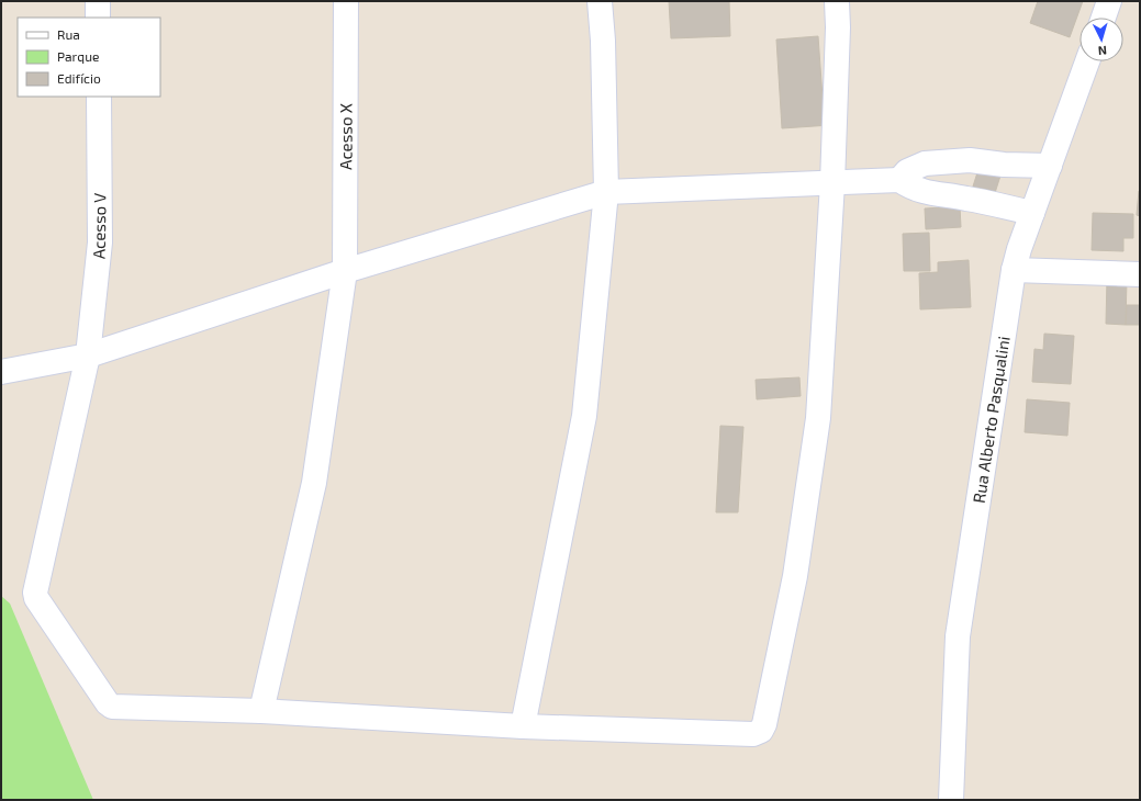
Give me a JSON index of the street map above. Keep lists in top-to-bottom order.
{
  "streets": {
    "street": ["Acesso X", "Acesso V", "Rua Alberto Pasqualini"]
  },
  "crossings": [
    ["Acesso X", "Acesso V"]
  ],
  "legend": ["Rua", "Parque", "Edifício"],
  "north": "bottom"
}
